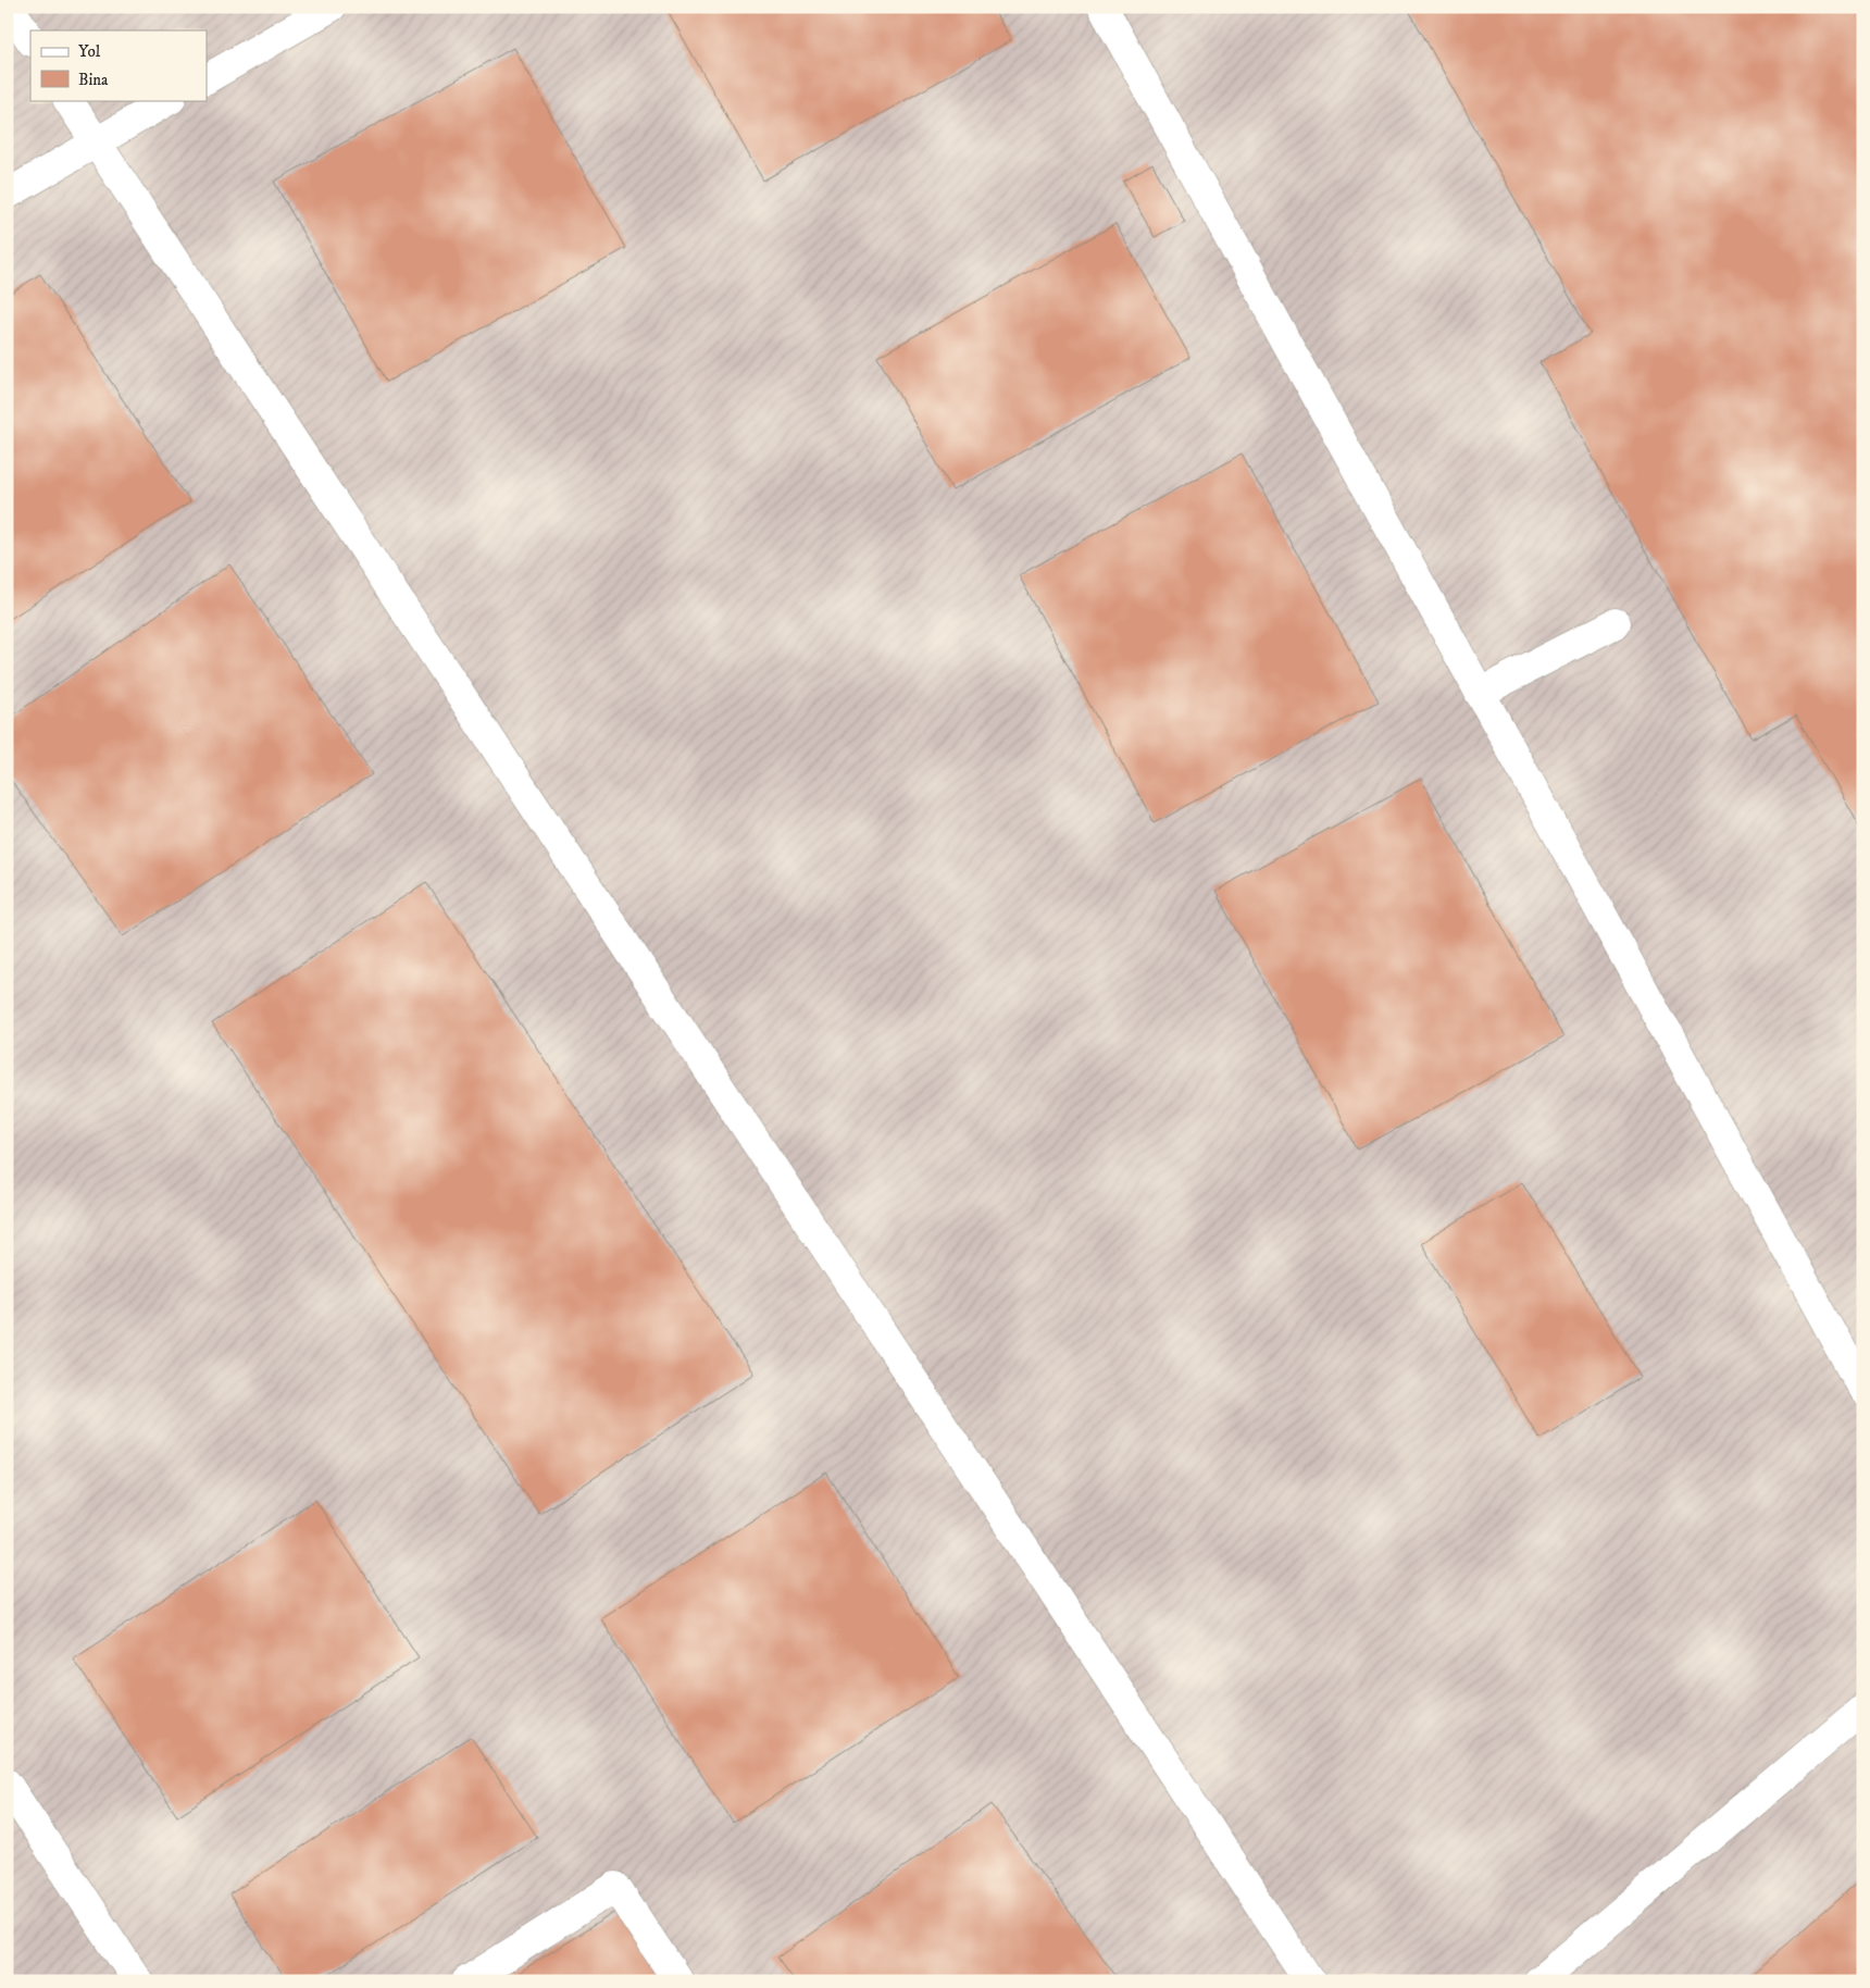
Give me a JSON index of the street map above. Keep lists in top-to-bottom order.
{
  "legend": ["Yol", "Bina"]
}
